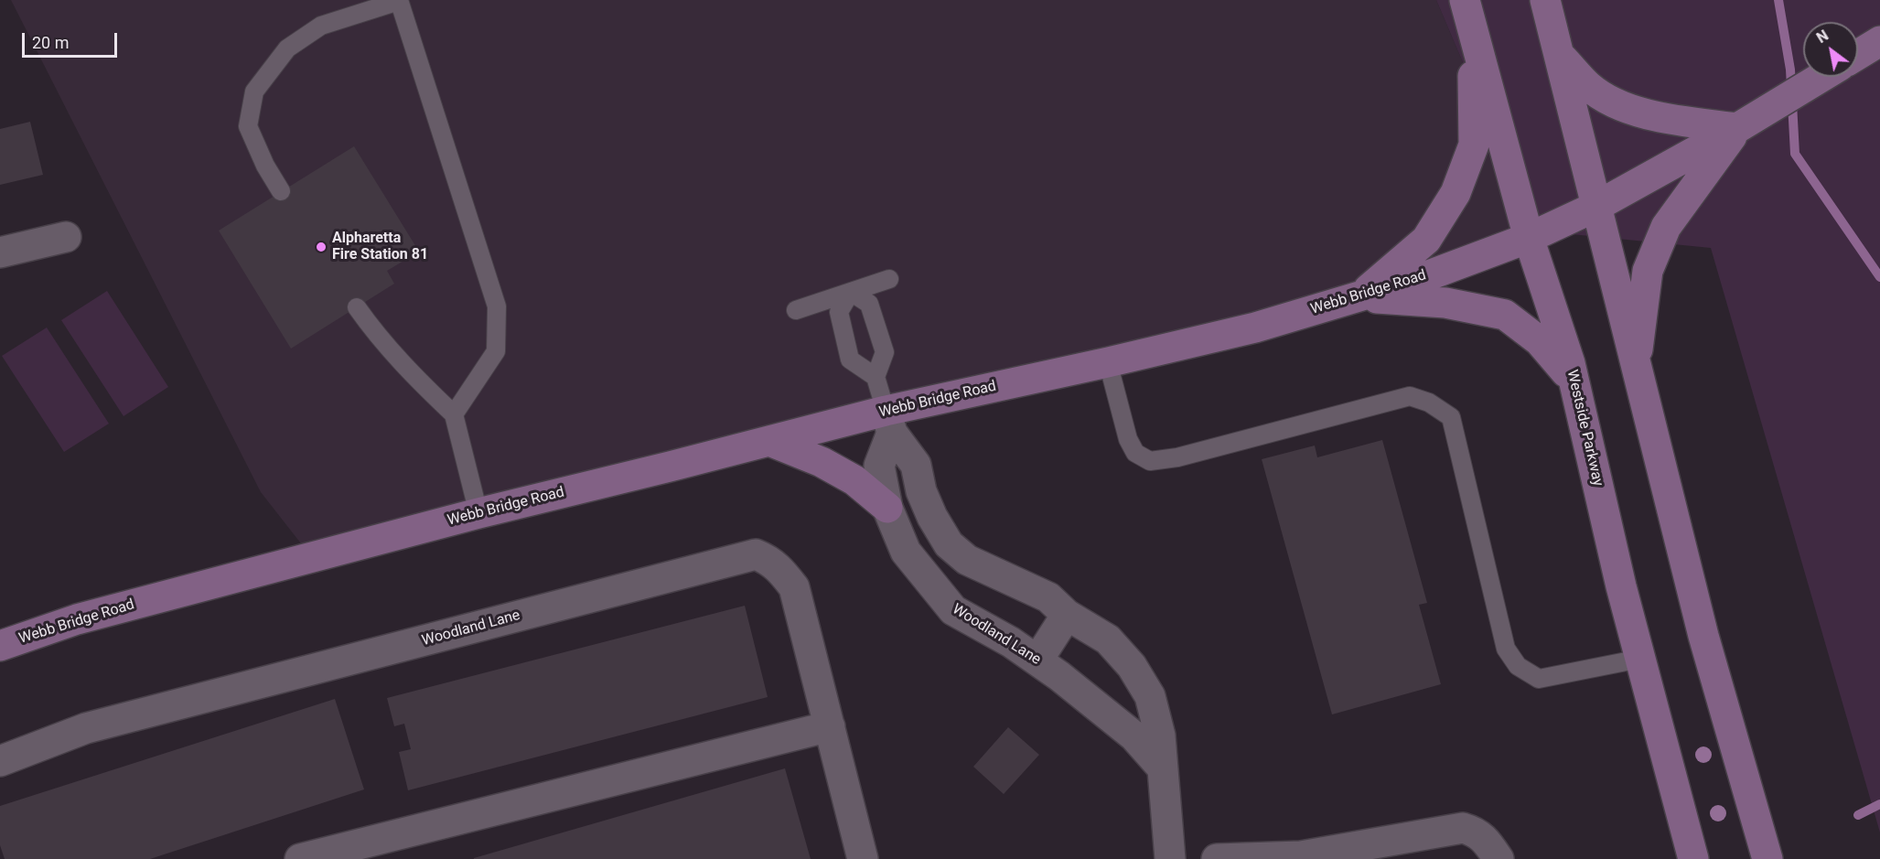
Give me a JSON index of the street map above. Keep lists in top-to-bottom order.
{
  "streets": {
    "main road": ["Webb Bridge Road", "Westside Parkway"],
    "street": ["Woodland Lane"]
  },
  "crossings": [
    ["Webb Bridge Road", "Westside Parkway"],
    ["Webb Bridge Road", "Woodland Lane"]
  ],
  "places": ["Alpharetta Fire Station 81"],
  "scale_bar": "20 m",
  "north": "top left"
}
